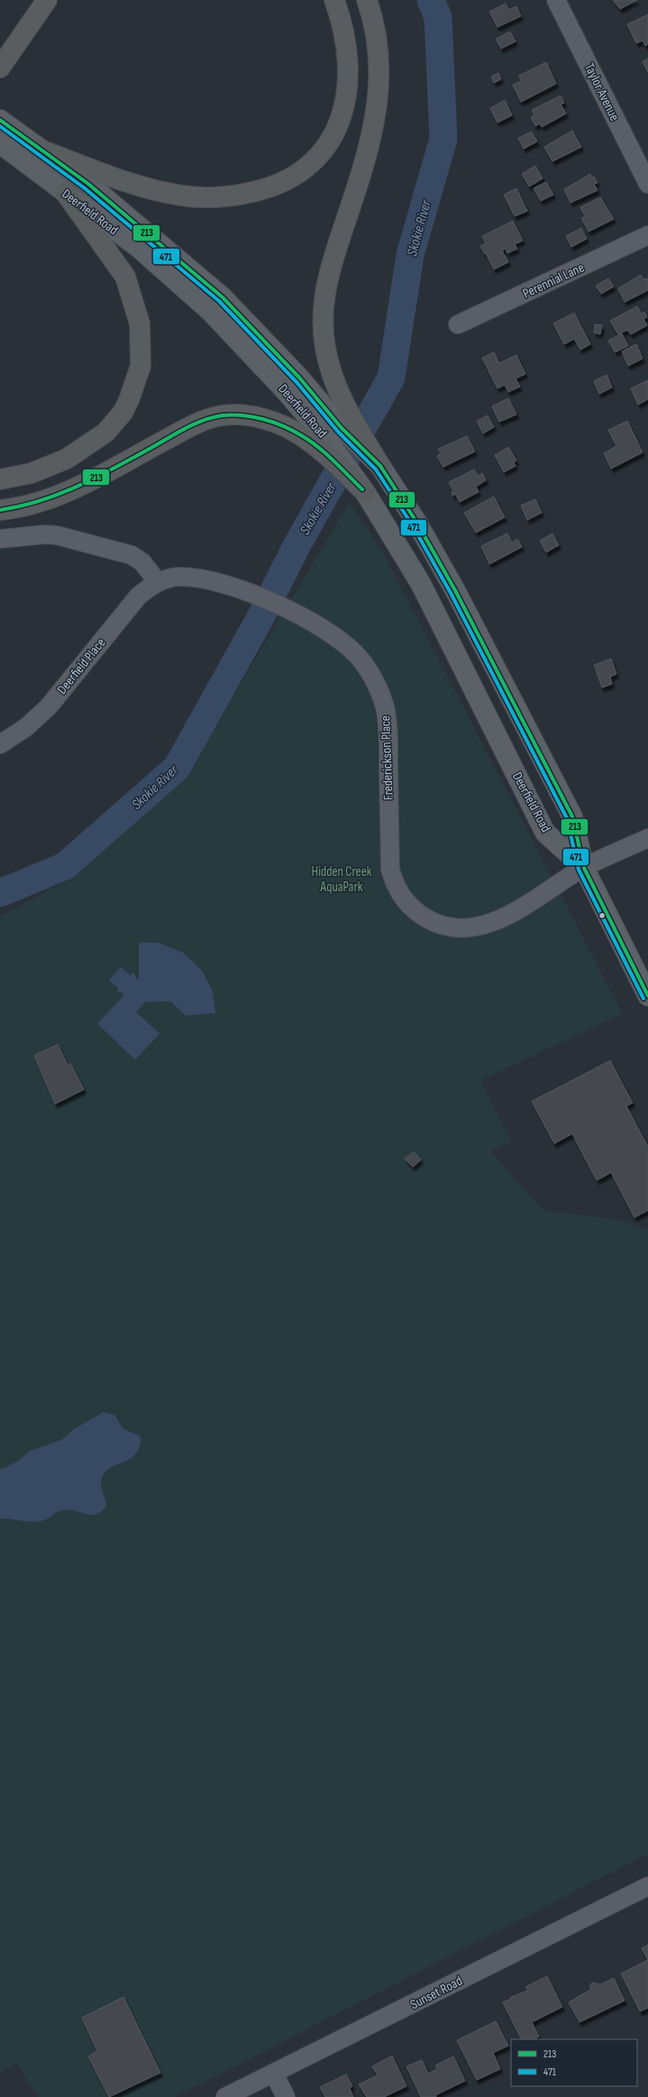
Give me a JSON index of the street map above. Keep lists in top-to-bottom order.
{
  "streets": {
    "main road": ["Deerfield Road"],
    "street": [
      "Taylor Avenue",
      "Perennial Lane",
      "Deerfield Place",
      "Frederickson Place",
      "Sunset Road"
    ]
  },
  "crossings": [
    ["Deerfield Road", "Frederickson Place"],
    ["Deerfield Place", "Frederickson Place"]
  ],
  "water": ["Skokie River"],
  "parks": ["Hidden Creek AquaPark"],
  "lines": ["transit line 213", "transit line 471"],
  "legend": ["213", "471"]
}
